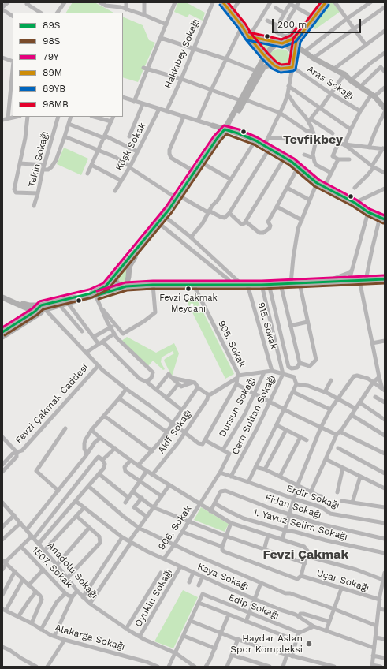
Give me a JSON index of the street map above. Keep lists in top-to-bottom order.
{
  "streets": {
    "street": [
      "Hakkıbey Sokağı",
      "Aras Sokağı",
      "Köşk Sokak",
      "Tekin Sokağı",
      "915. Sokak",
      "905. Sokak",
      "Fevzi Çakmak Caddesi",
      "Dursun Sokağı",
      "Cem Sultan Sokağı",
      "Akif Sokağı",
      "Erdir Sokağı",
      "Fidan Sokağı",
      "1. Yavuz Selim Sokağı",
      "906. Sokak",
      "1507. Sokak",
      "Anadolu Sokağı",
      "Kaya Sokağı",
      "Uçar Sokağı",
      "Oyuklu Sokağı",
      "Edip Sokağı",
      "Alakarga Sokağı"
    ]
  },
  "crossings": [
    ["Dursun Sokağı", "906. Sokak"],
    ["Cem Sultan Sokağı", "Erdir Sokağı"],
    ["Erdir Sokağı", "906. Sokak"],
    ["Fidan Sokağı", "1. Yavuz Selim Sokağı"],
    ["906. Sokak", "Kaya Sokağı"],
    ["Anadolu Sokağı", "Oyuklu Sokağı"],
    ["Kaya Sokağı", "Oyuklu Sokağı"]
  ],
  "districts": ["Tevfikbey", "Fevzi Çakmak"],
  "places": ["Fevzi Çakmak Meydanı", "Haydar Aslan Spor Kompleksi"],
  "lines": [
    "transit line 89M",
    "transit line 98MB",
    "transit line 89YB",
    "transit line 79Y",
    "transit line 89S",
    "transit line 98S"
  ],
  "legend": [
    "89S",
    "98S",
    "79Y",
    "89M",
    "89YB",
    "98MB"
  ],
  "scale_bar": "200 m"
}
